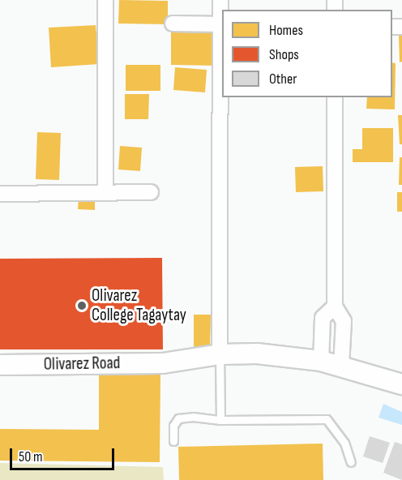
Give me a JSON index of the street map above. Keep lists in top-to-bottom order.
{
  "streets": {
    "street": ["Olivarez Road"]
  },
  "places": ["Olivarez College Tagaytay"],
  "legend": ["Homes", "Shops", "Other"],
  "scale_bar": "50 m"
}
